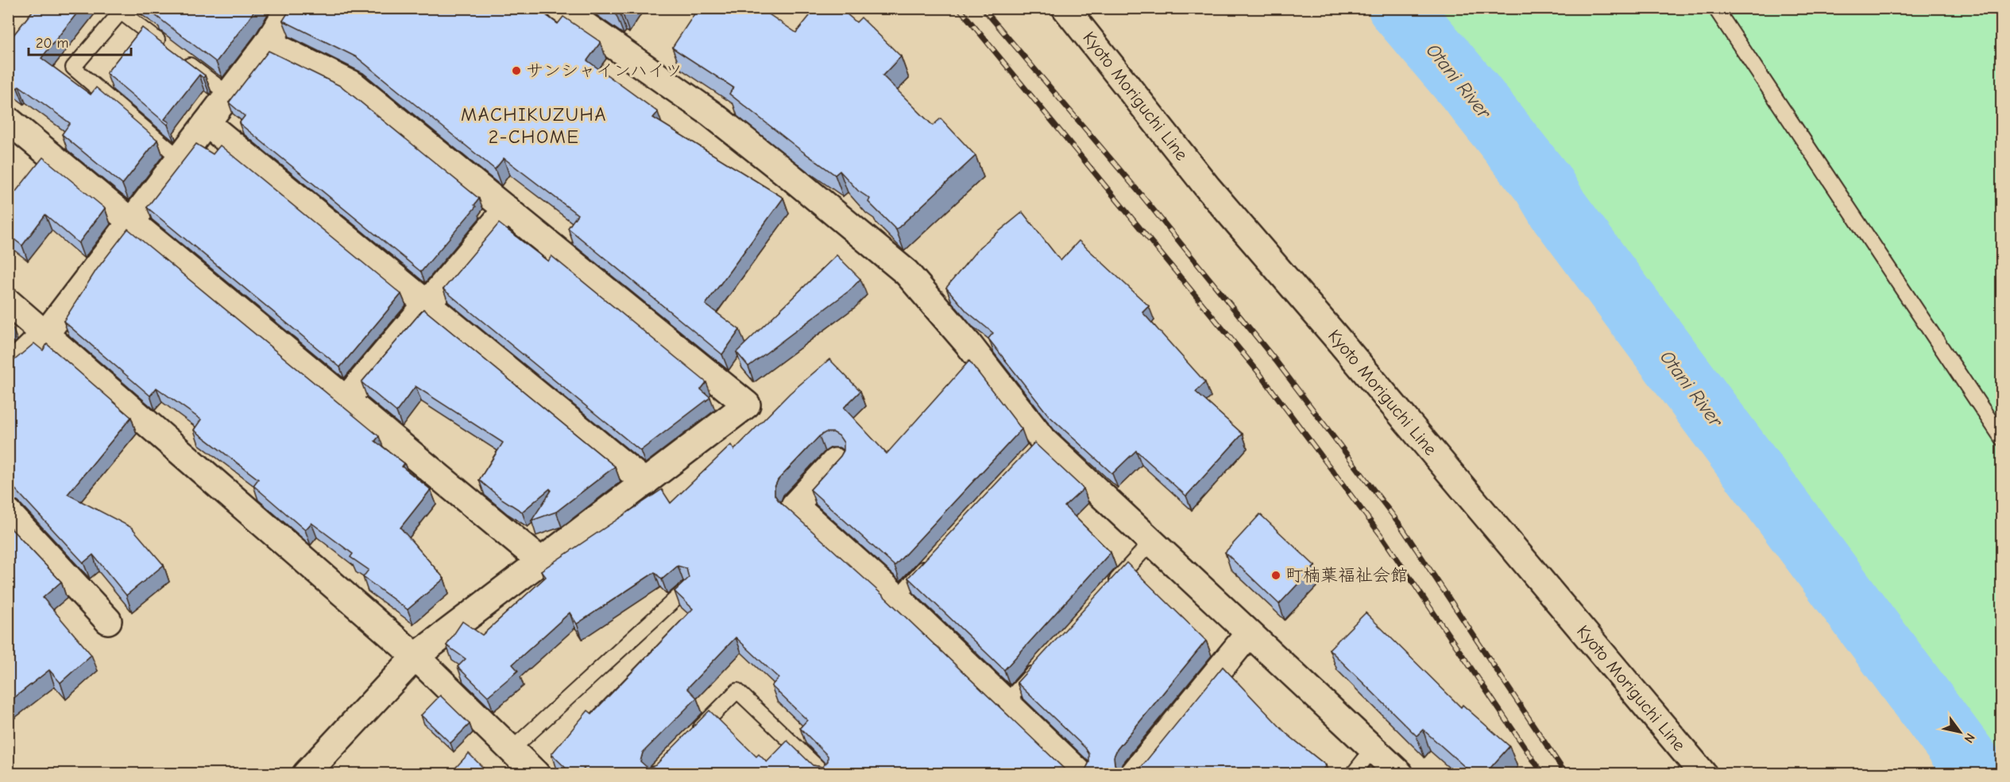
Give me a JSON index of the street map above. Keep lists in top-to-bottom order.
{
  "streets": {
    "street": ["Kyoto Moriguchi Line"]
  },
  "districts": ["MACHIKUZUHA 2-CHOME"],
  "water": ["Otani River"],
  "places": ["サンシャインハイツ", "町楠葉福祉会館"],
  "scale_bar": "20 m",
  "north": "bottom right"
}
